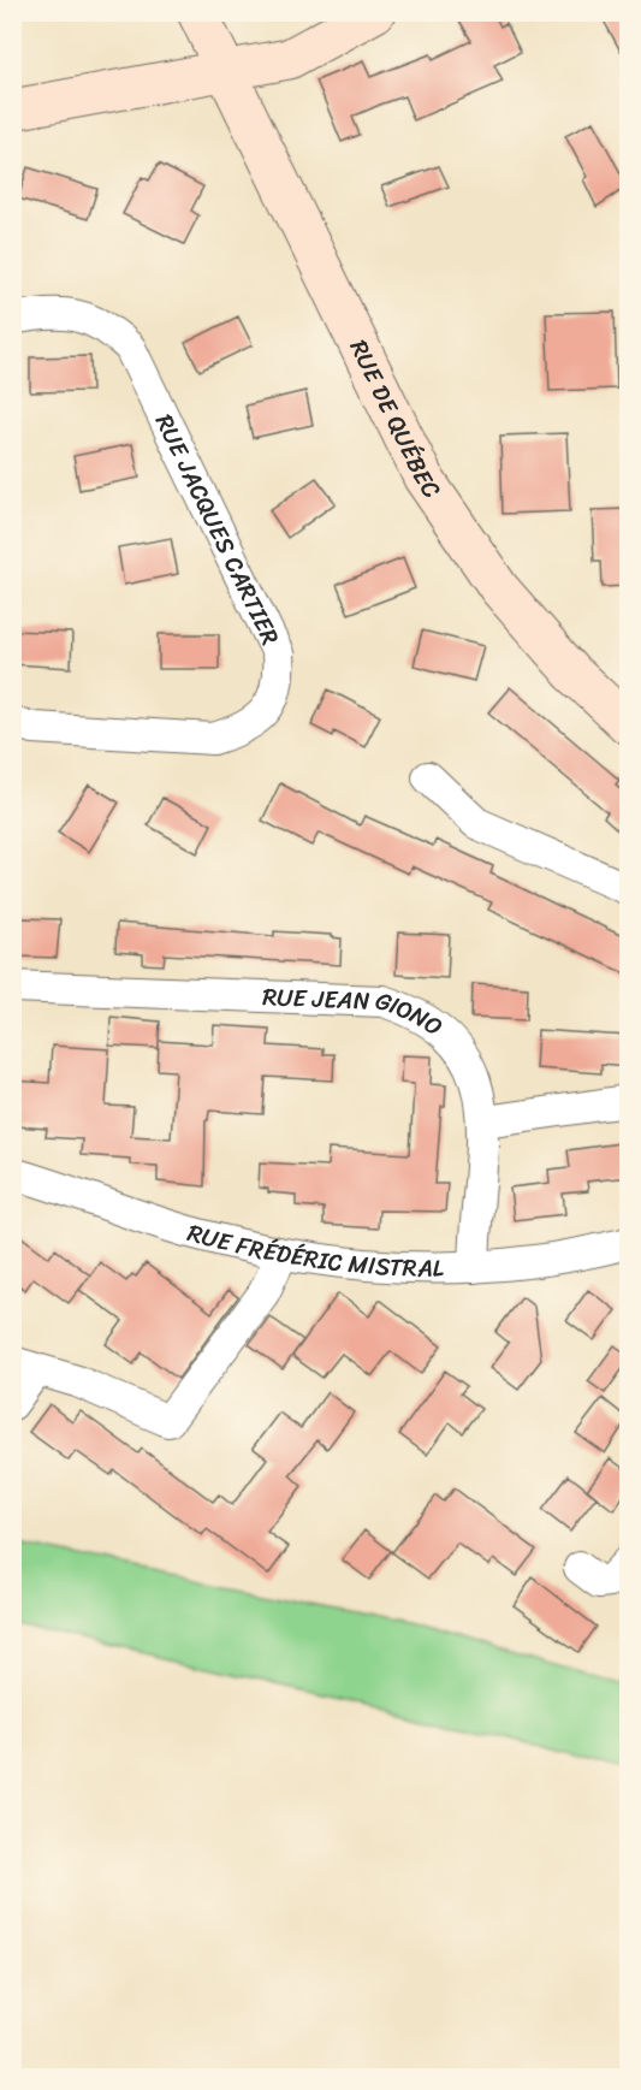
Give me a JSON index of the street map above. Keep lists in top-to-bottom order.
{
  "streets": {
    "street": [
      "RUE DE QUÉBEC",
      "RUE JACQUES CARTIER",
      "RUE JEAN GIONO",
      "RUE FRÉDÉRIC MISTRAL"
    ]
  },
  "crossings": [
    ["RUE JEAN GIONO", "RUE FRÉDÉRIC MISTRAL"]
  ]
}
